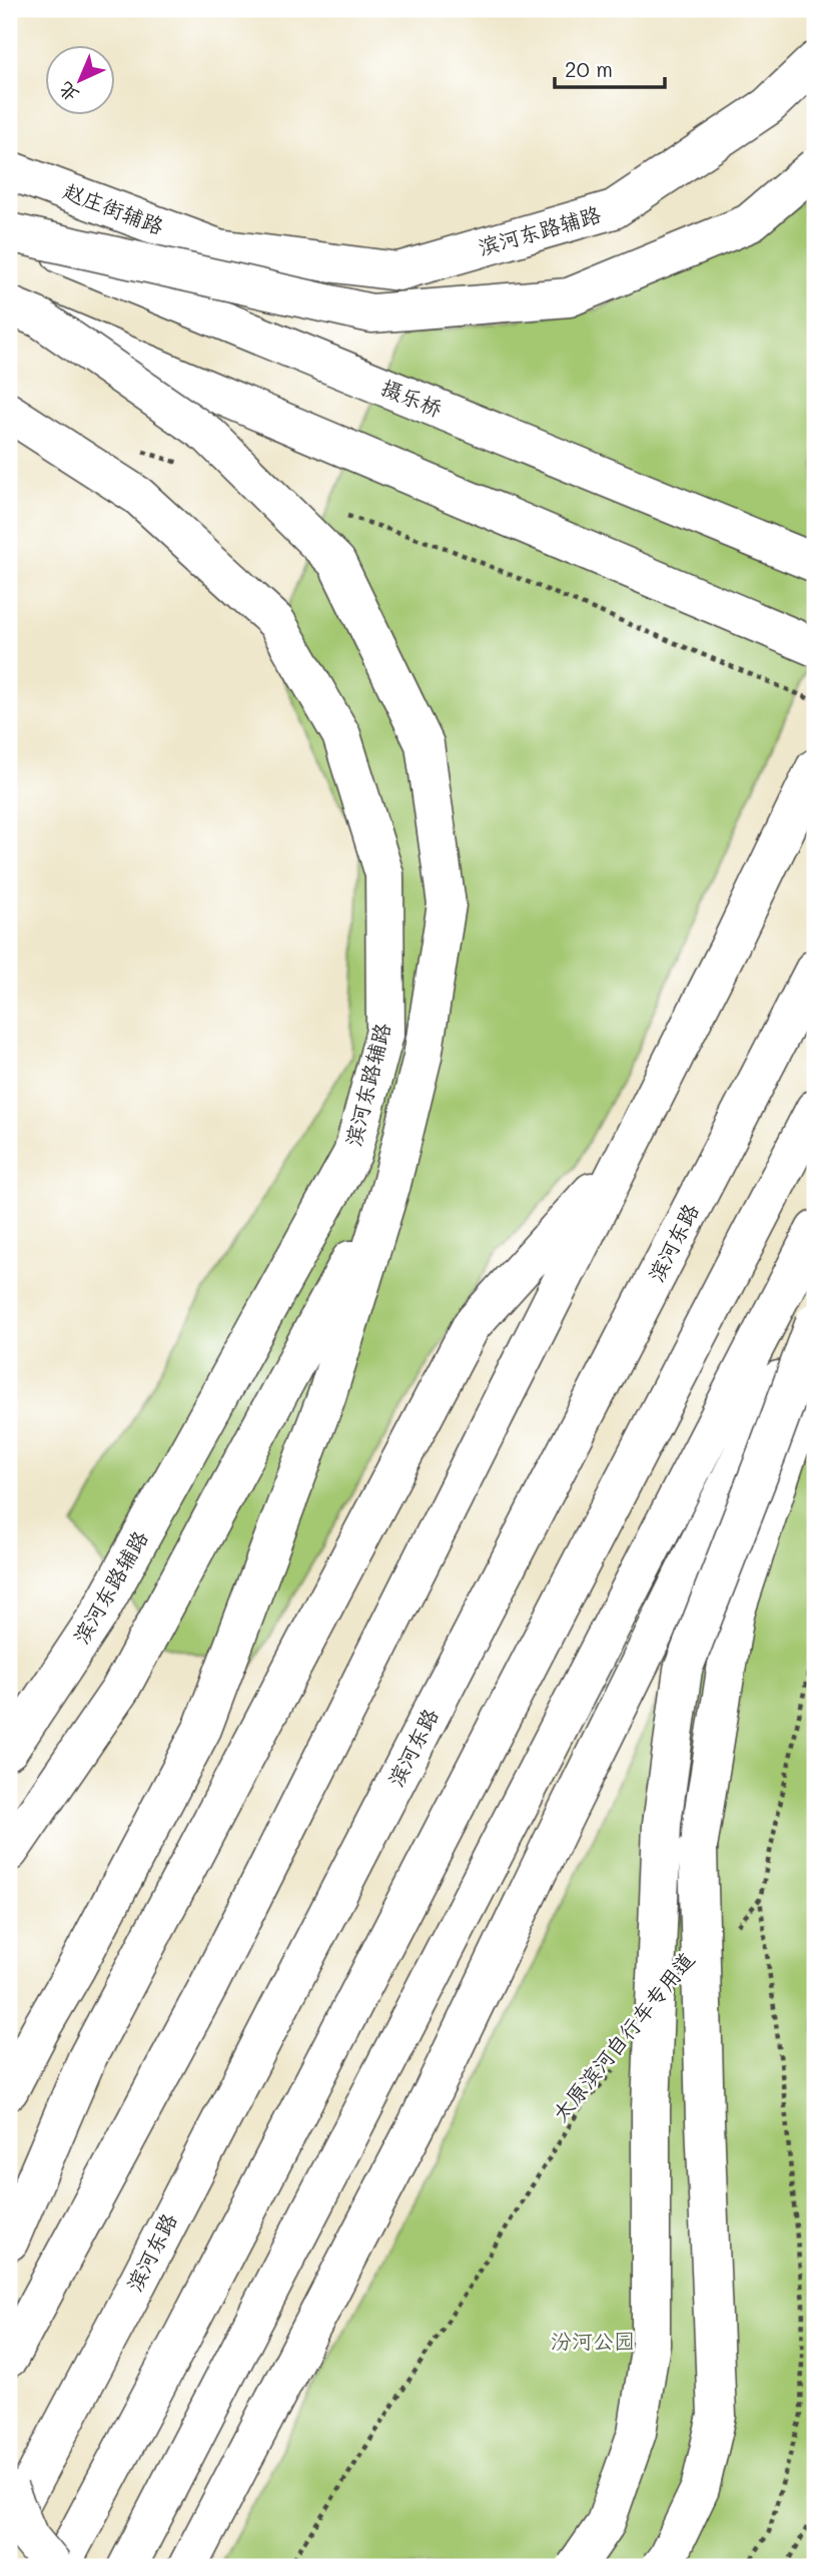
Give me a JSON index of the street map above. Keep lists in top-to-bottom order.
{
  "streets": {
    "main road": [
      "赵庄街辅路",
      "滨河东路辅路",
      "摄乐桥",
      "滨河东路"
    ],
    "path": ["太原滨河自行车专用道"]
  },
  "crossings": [
    ["赵庄街辅路", "滨河东路辅路"]
  ],
  "parks": ["汾河公园"],
  "scale_bar": "20 m",
  "north": "bottom left"
}
